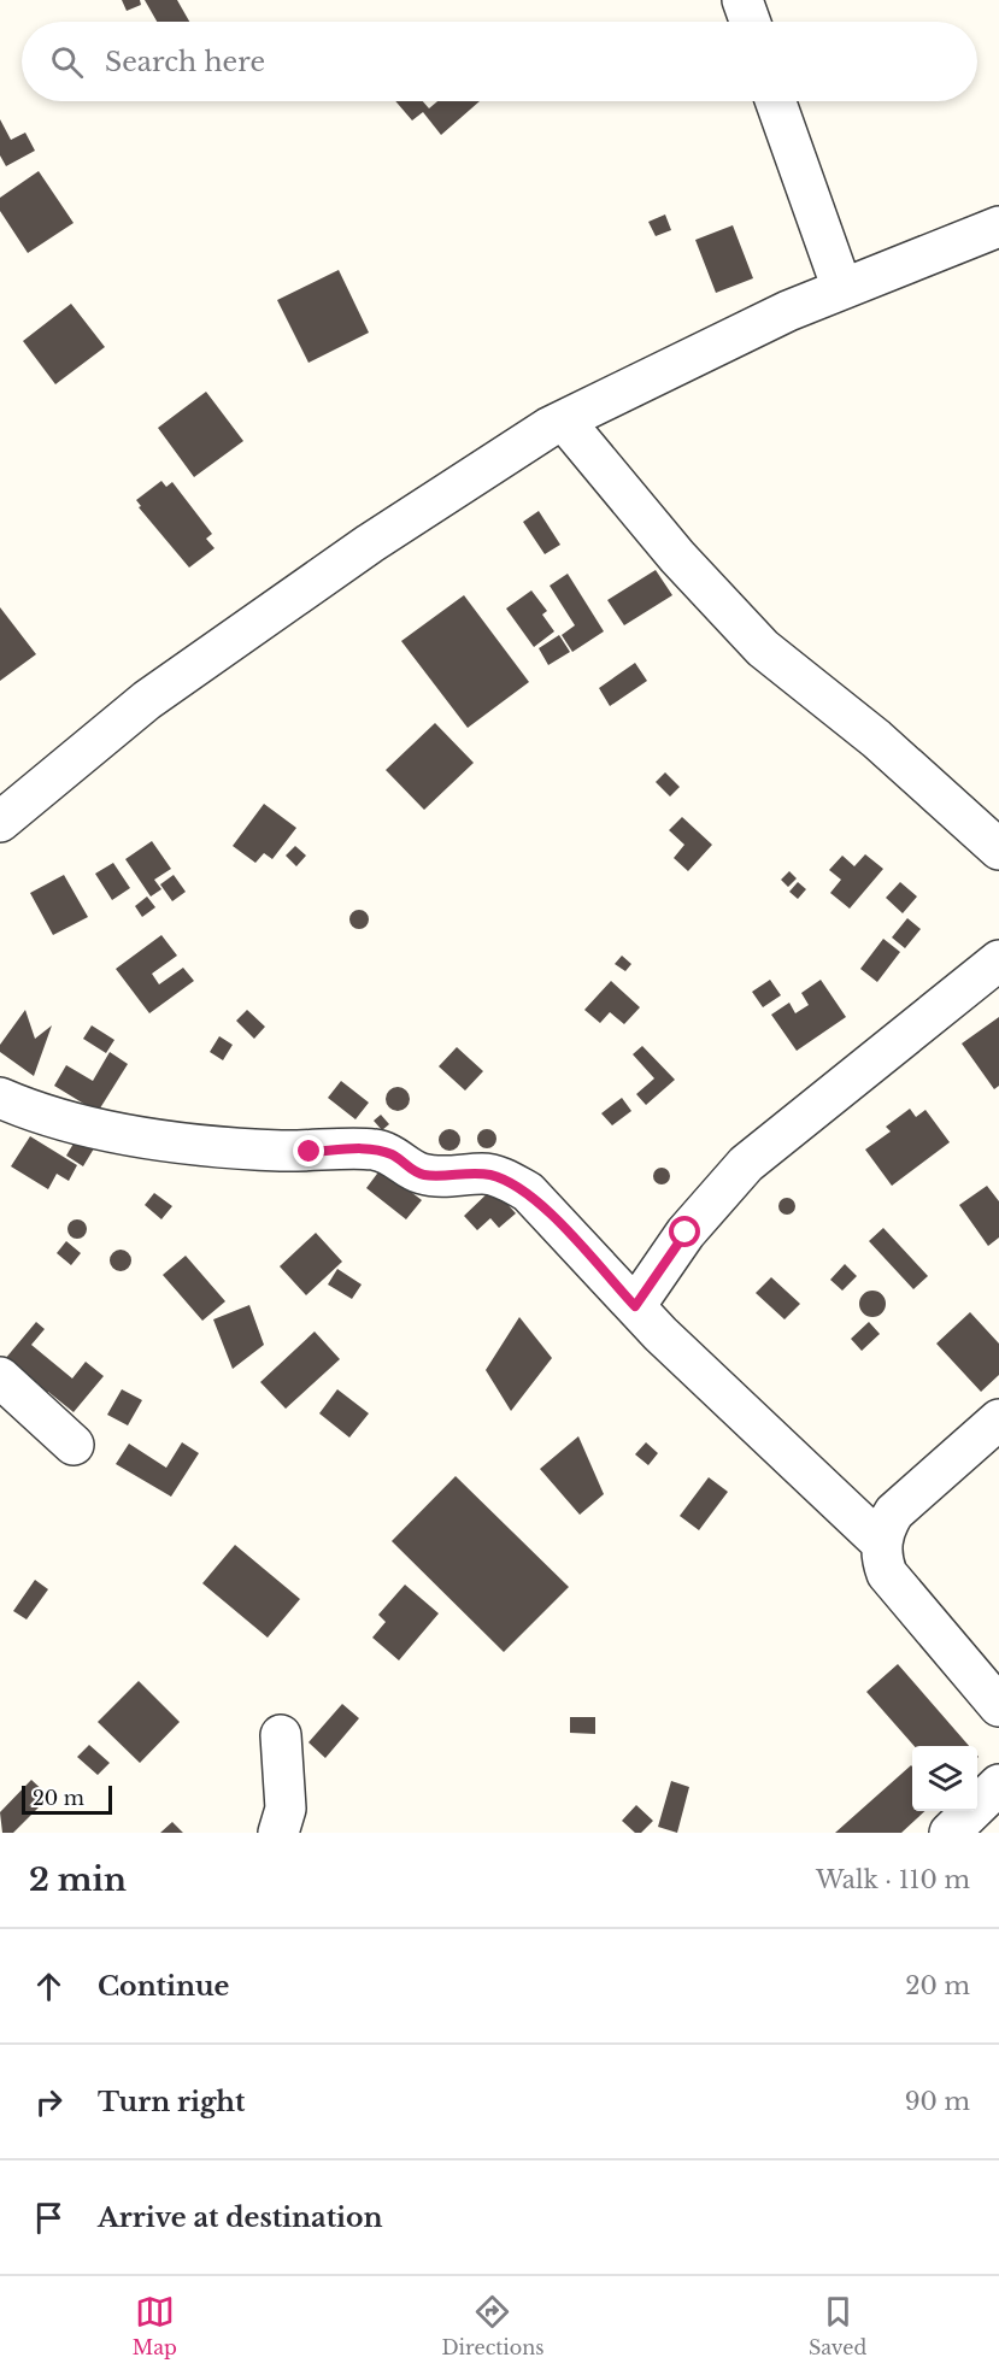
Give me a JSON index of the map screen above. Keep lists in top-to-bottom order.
{
  "scale_bar": "20 m",
  "page": {
    "search": "Search here",
    "scale": "20 m",
    "heading": ["2 min", "Walk · 110 m"],
    "list": [
      ["Continue", "20 m"],
      ["Turn right", "90 m"],
      "Arrive at destination"
    ],
    "nav": ["Map", "Directions", "Saved"]
  }
}
